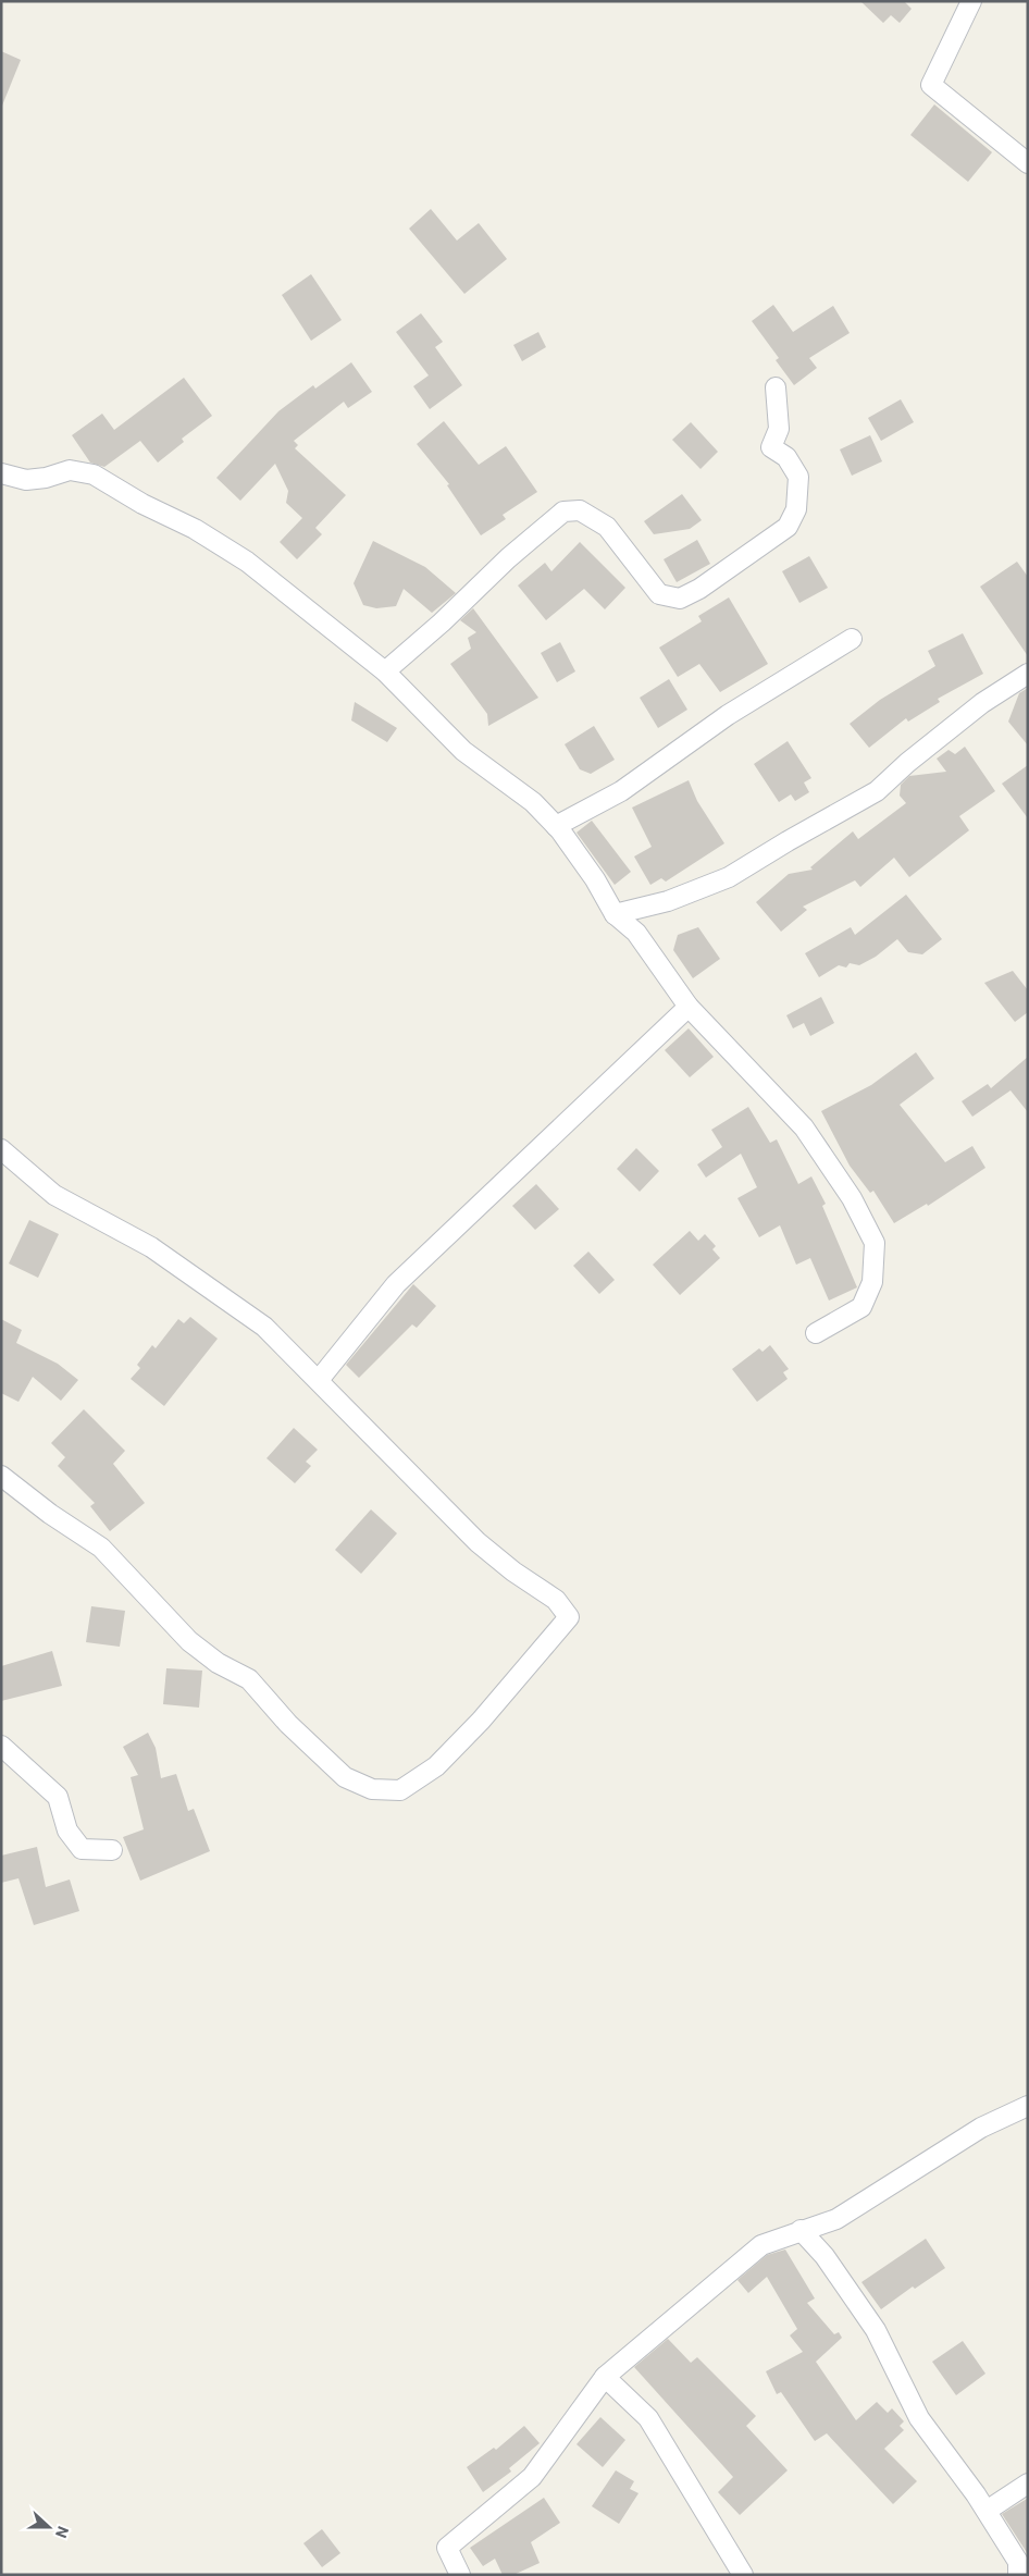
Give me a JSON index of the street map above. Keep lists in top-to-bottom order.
{
  "north": "right"
}
